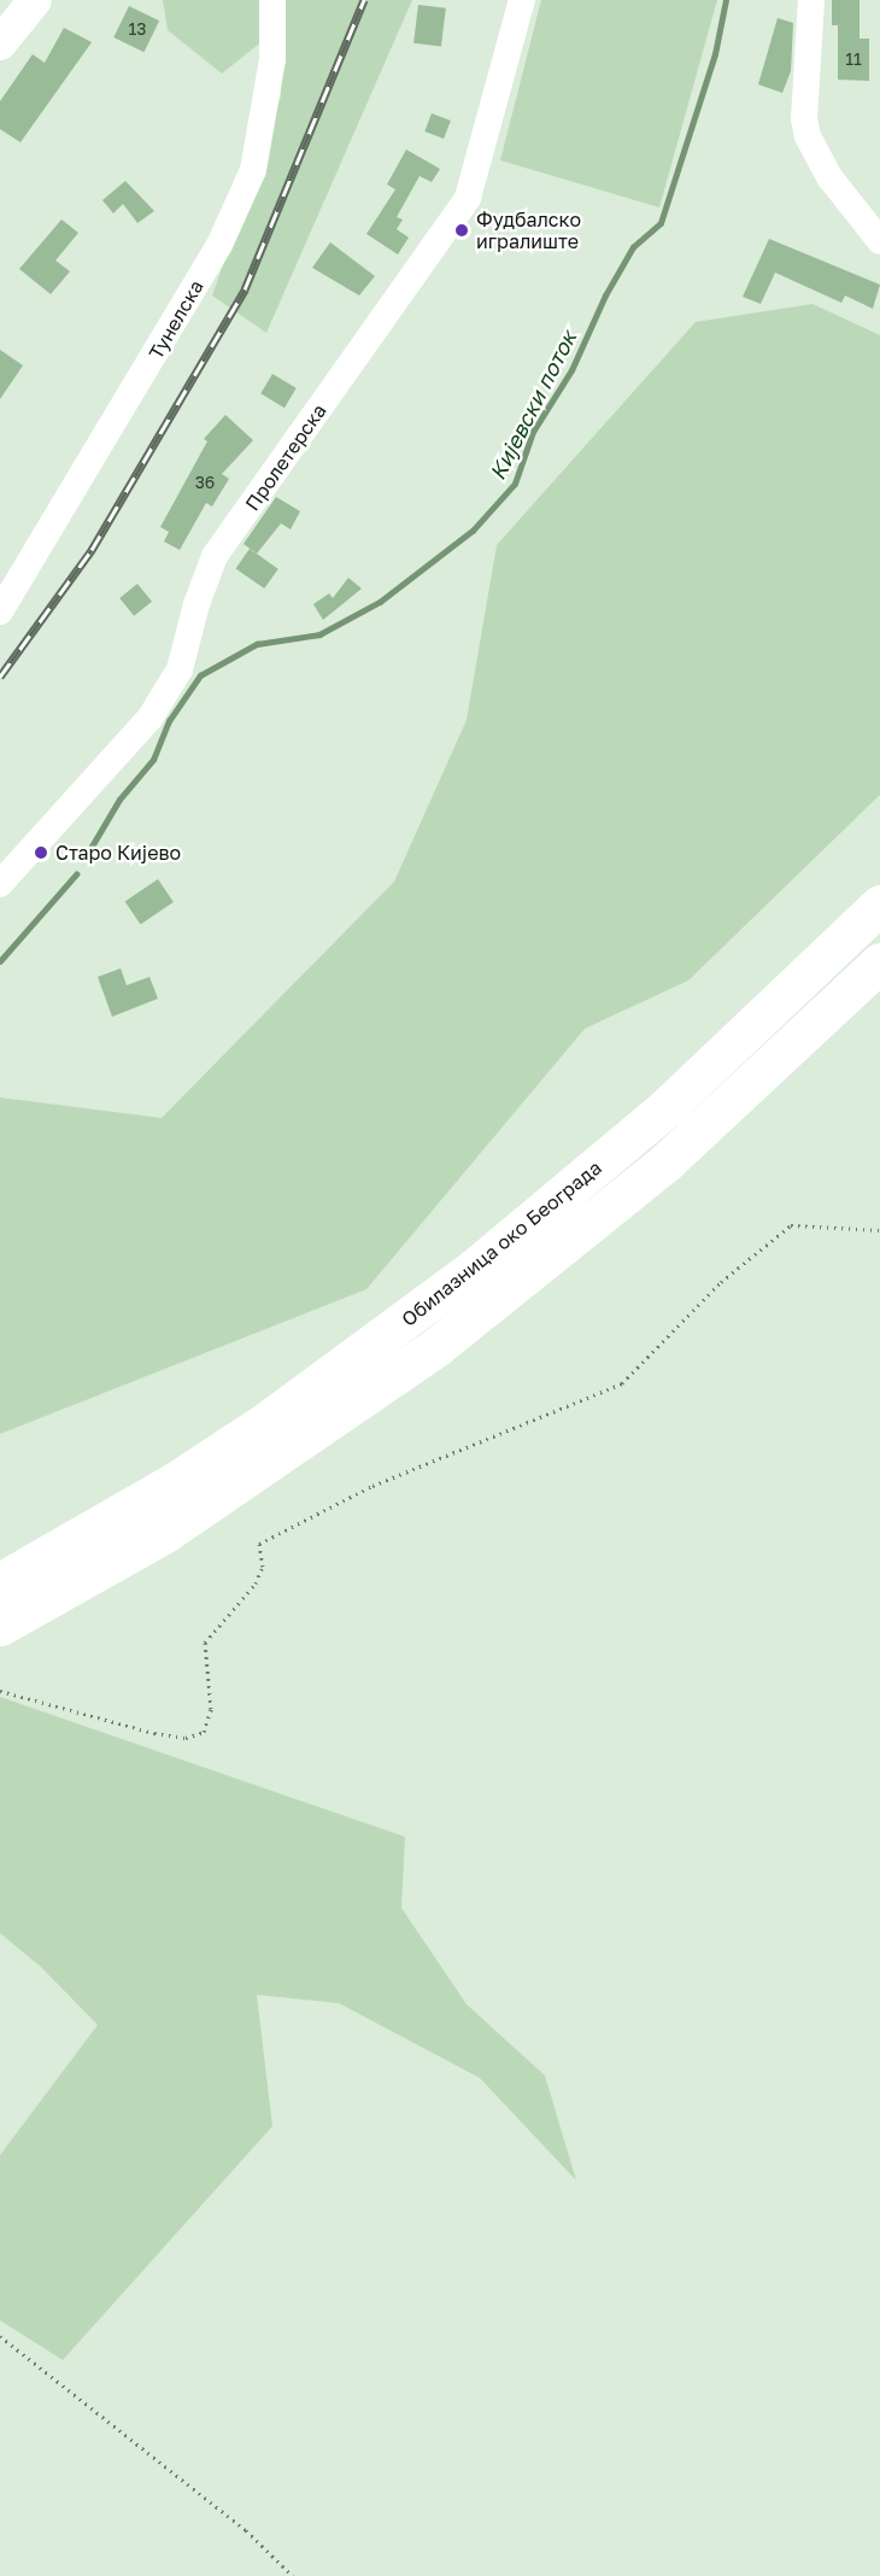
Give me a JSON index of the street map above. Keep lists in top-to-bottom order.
{
  "streets": {
    "highway": ["Обилазница око Београда"],
    "street": ["Тунелска", "Пролетерска"]
  },
  "water": ["Кијевски поток"],
  "places": ["Фудбалско игралиште", "Старо Кијево"],
  "house_numbers": ["13", "11", "36"]
}
